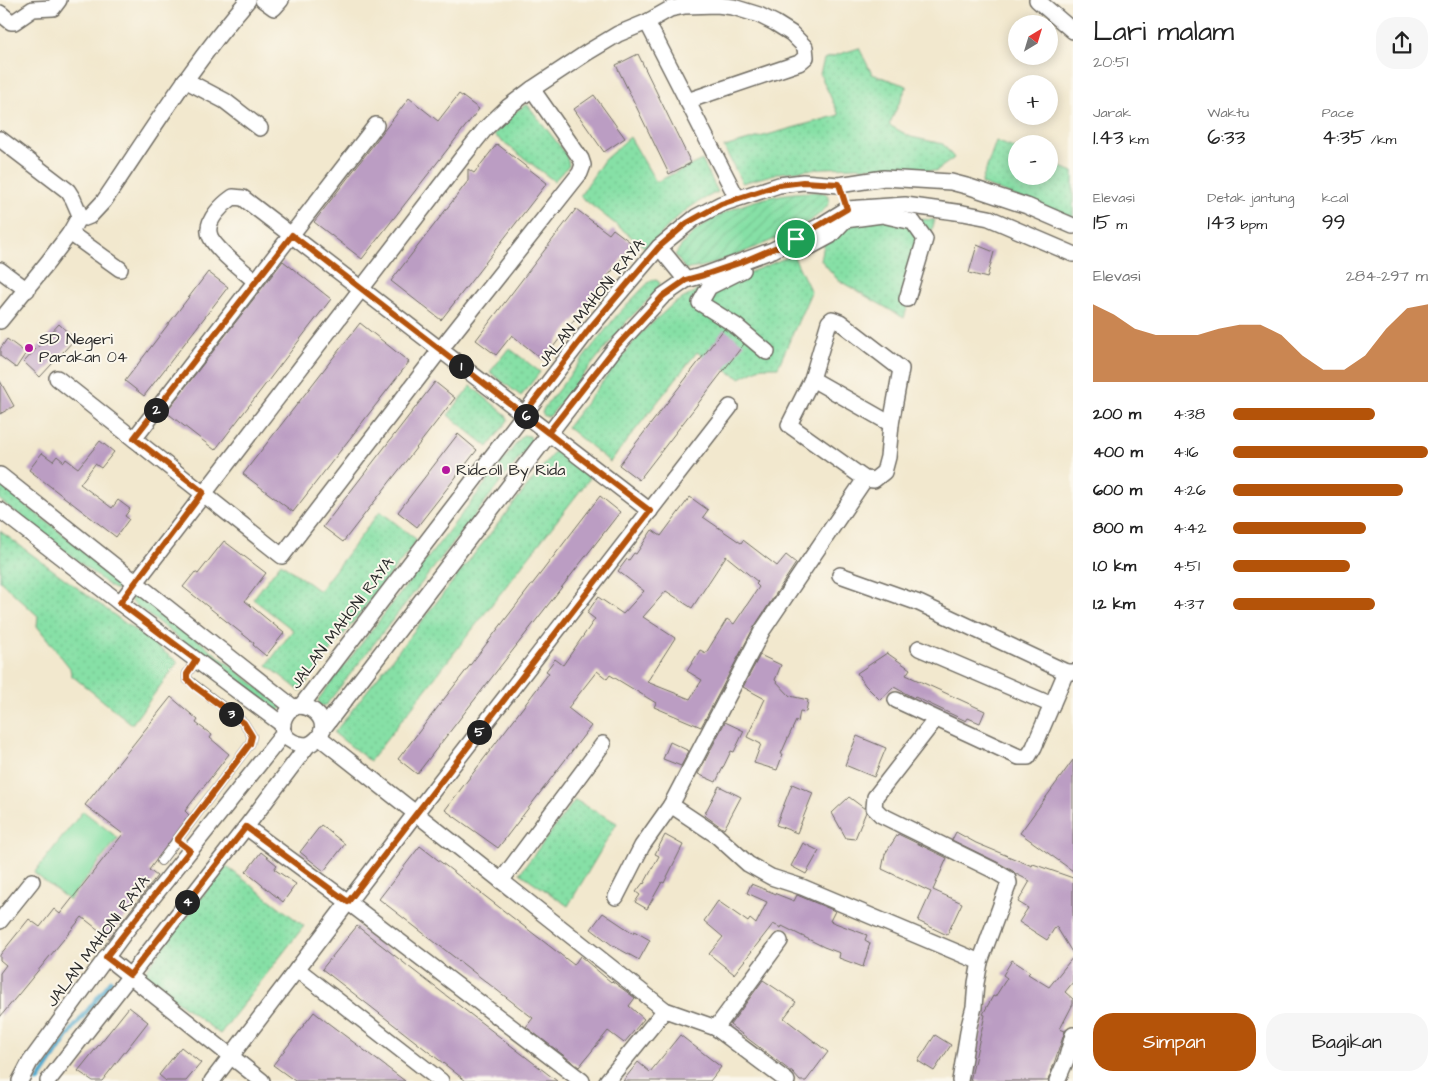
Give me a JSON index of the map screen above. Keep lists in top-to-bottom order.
{
  "streets": {
    "street": ["JALAN MAHONI RAYA"]
  },
  "places": ["SD Negeri Parakan 04", "Ridcoll By Rida"],
  "north": "top right",
  "page": {
    "heading": ["Lari malam", "20:51"],
    "map_buttons": ["+", "−"],
    "stats": [
      ["Jarak", "1.43 km"],
      ["Waktu", "6:33"],
      ["Pace", "4:35 /km"],
      ["Elevasi", "15 m"],
      ["Detak jantung", "143 bpm"],
      ["kcal", "99"]
    ],
    "chart": ["Elevasi", "284–297 m"],
    "pins": [
      "1",
      "2",
      "6",
      "3",
      "5",
      "4"
    ],
    "list": [
      {
        "name": "200 m",
        "note": "4:38"
      },
      {
        "name": "400 m",
        "note": "4:16"
      },
      {
        "name": "600 m",
        "note": "4:26"
      },
      {
        "name": "800 m",
        "note": "4:42"
      },
      {
        "name": "1.0 km",
        "note": "4:51"
      },
      {
        "name": "1.2 km",
        "note": "4:37"
      }
    ],
    "buttons": ["Simpan", "Bagikan"]
  }
}
